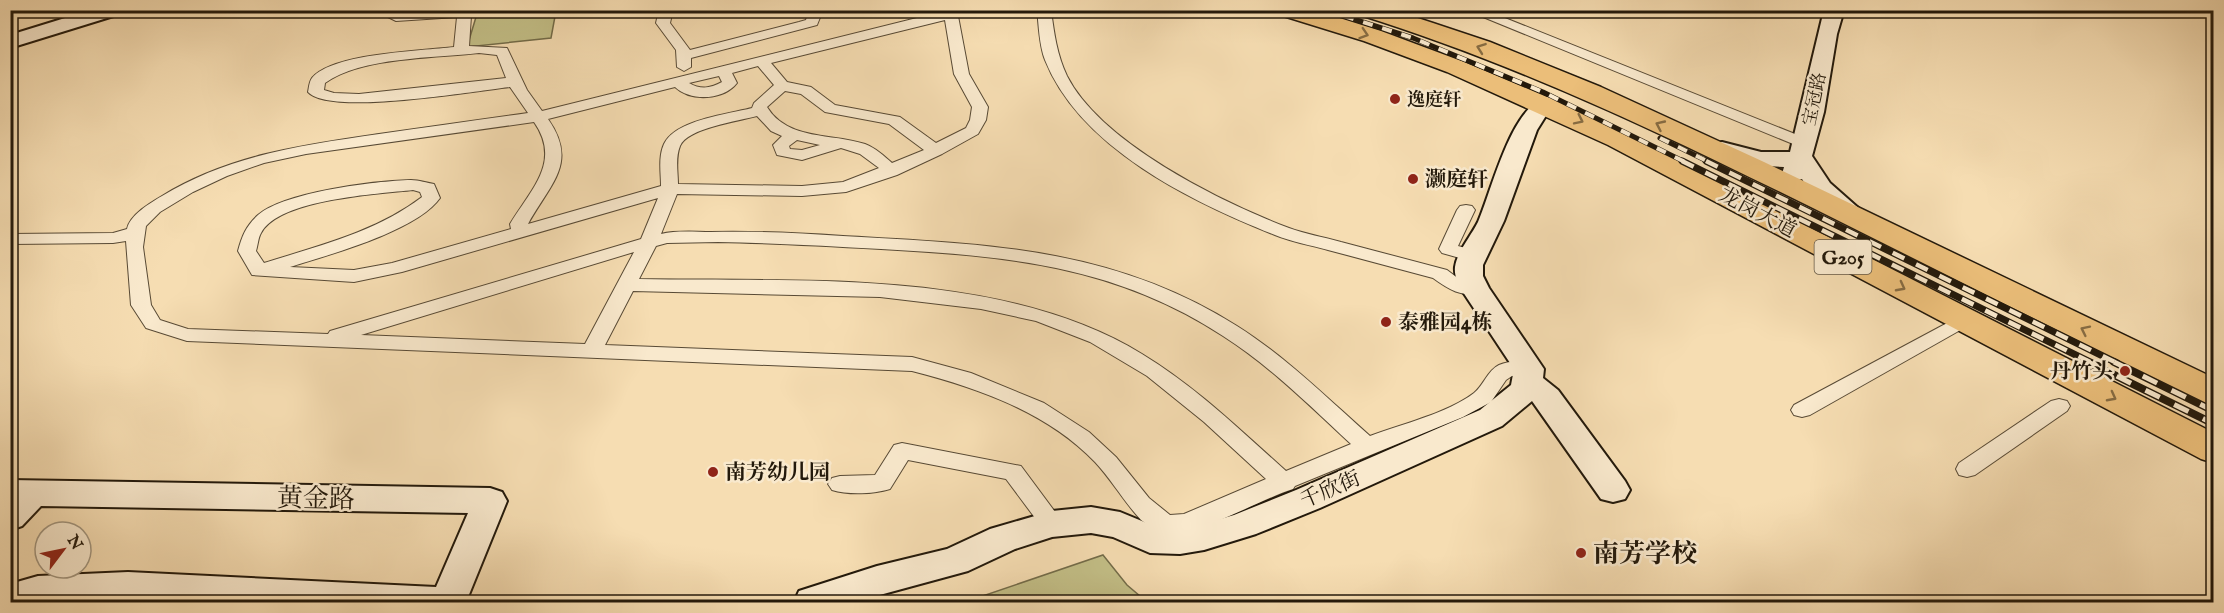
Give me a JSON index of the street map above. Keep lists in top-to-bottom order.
{
  "streets": {
    "highway": ["龙岗大道", "G205"],
    "street": ["宝冠路", "千欣街", "黄金路"]
  },
  "crossings": [
    ["宝冠路", "龙岗大道"]
  ],
  "places": [
    "逸庭轩",
    "灏庭轩",
    "泰雅园4栋",
    "丹竹头",
    "南芳幼儿园",
    "南芳学校"
  ],
  "north": "top right"
}
